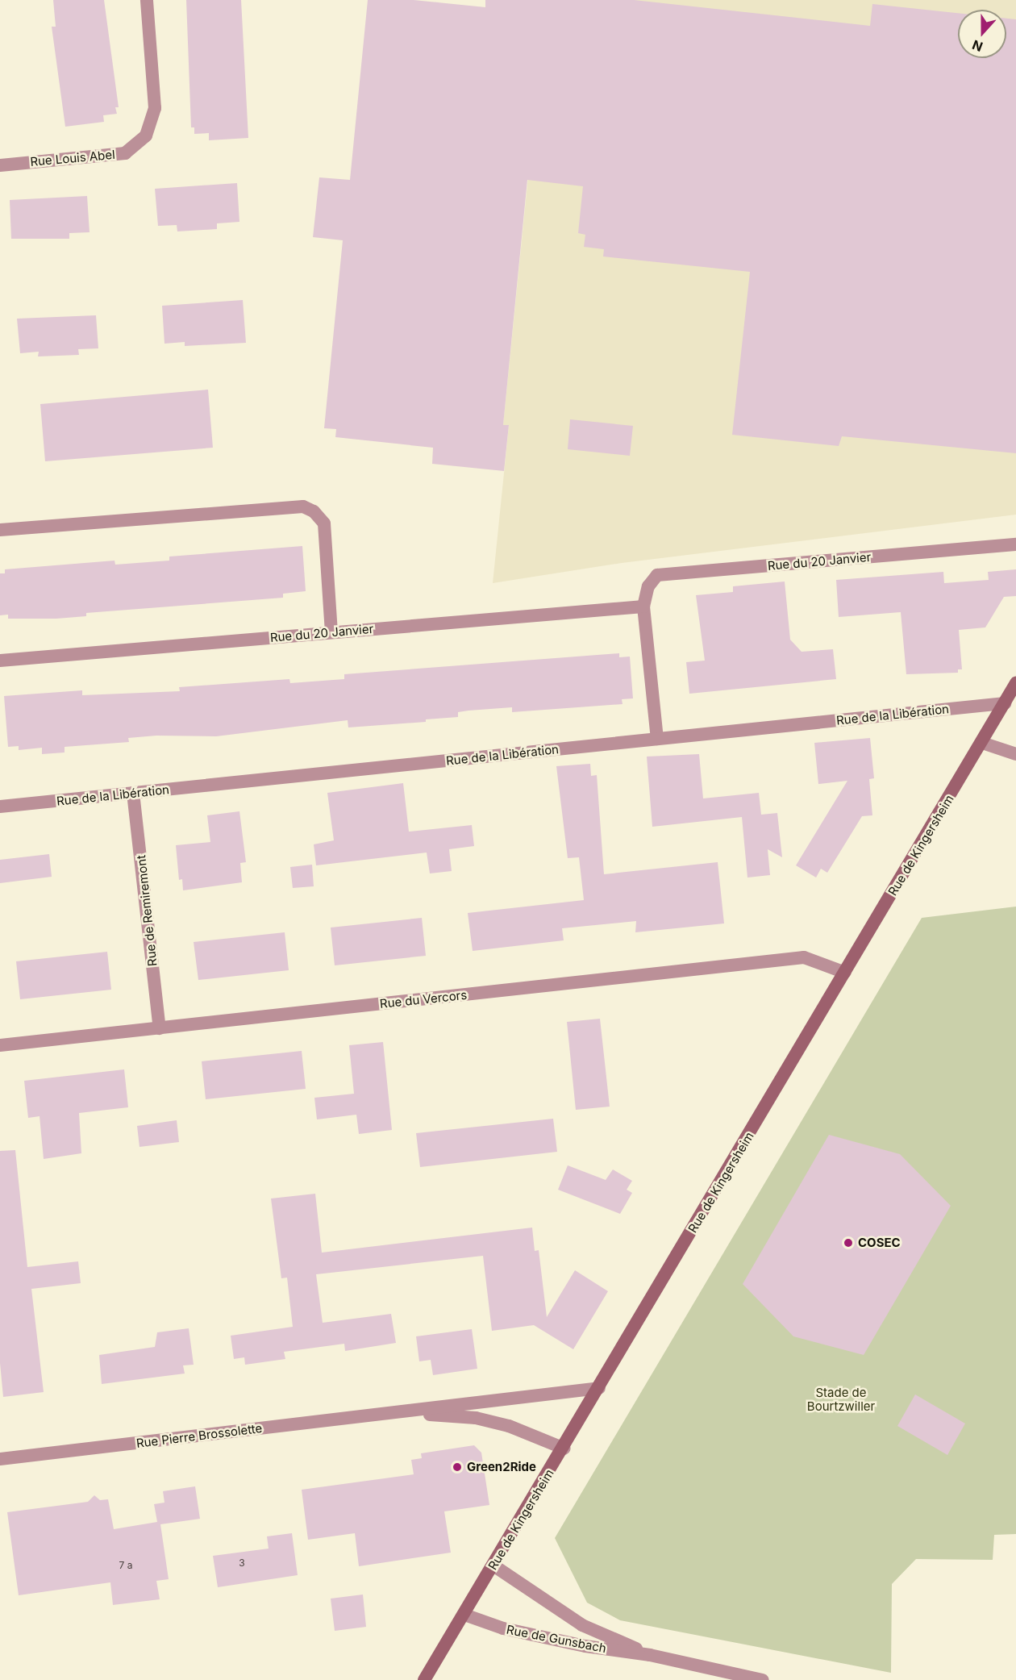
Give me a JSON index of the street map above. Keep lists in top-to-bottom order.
{
  "streets": {
    "main road": ["Rue de Kingersheim"],
    "street": [
      "Rue Louis Abel",
      "Rue du 20 Janvier",
      "Rue de la Libération",
      "Rue de Remiremont",
      "Rue du Vercors",
      "Rue Pierre Brossolette",
      "Rue de Gunsbach"
    ]
  },
  "crossings": [
    ["Rue du 20 Janvier", "Rue de la Libération"],
    ["Rue de la Libération", "Rue de Kingersheim"],
    ["Rue de la Libération", "Rue de Remiremont"],
    ["Rue de Kingersheim", "Rue du Vercors"],
    ["Rue de Kingersheim", "Rue Pierre Brossolette"],
    ["Rue de Kingersheim", "Rue de Gunsbach"],
    ["Rue de Remiremont", "Rue du Vercors"]
  ],
  "parks": ["Stade de Bourtzwiller"],
  "places": ["COSEC", "Green2Ride"],
  "house_numbers": ["3", "7 a"],
  "north": "bottom"
}
